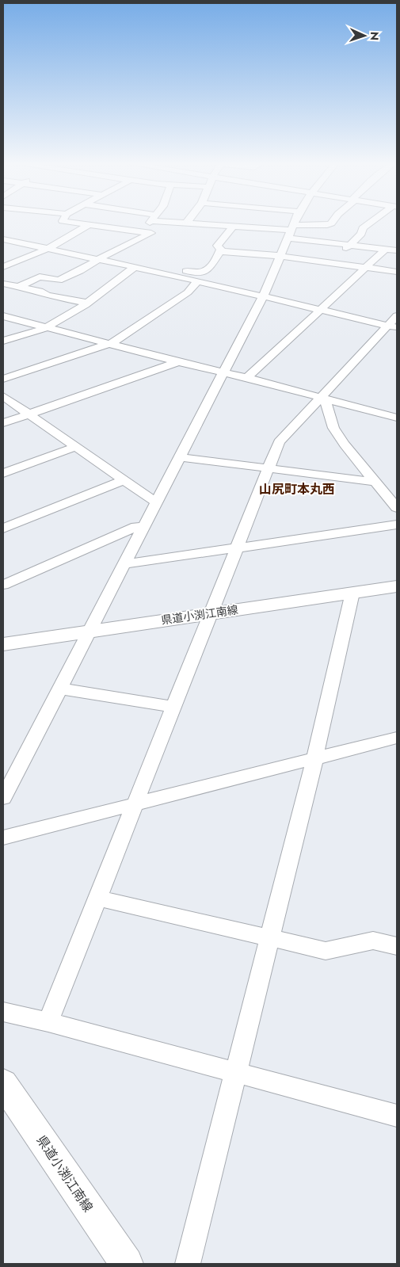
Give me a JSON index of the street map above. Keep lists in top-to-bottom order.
{
  "streets": {
    "main road": ["県道小渕江南線"]
  },
  "districts": ["山尻町本丸西"],
  "north": "right"
}
